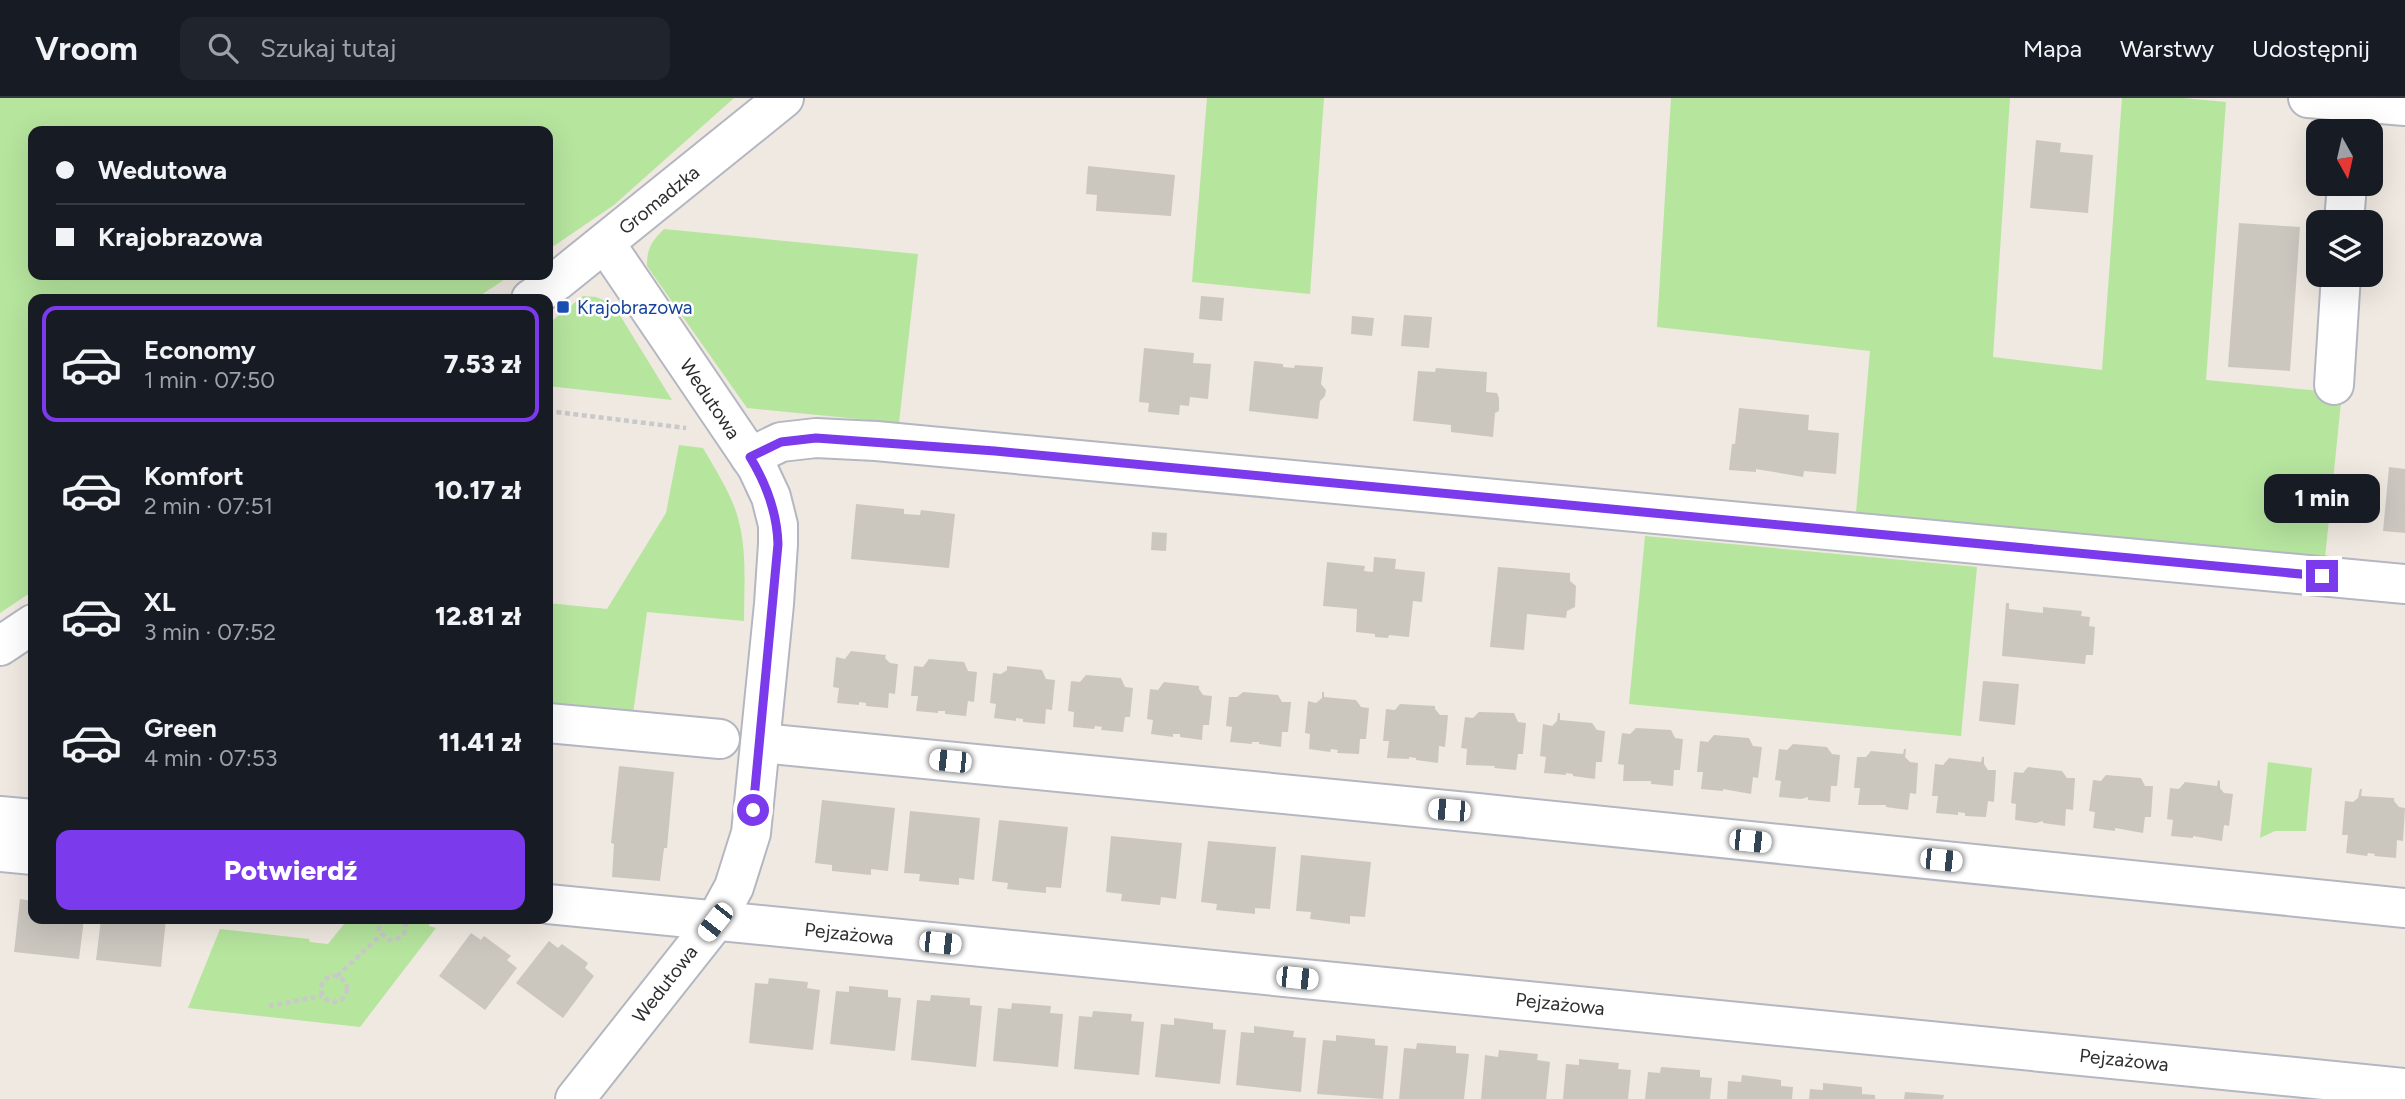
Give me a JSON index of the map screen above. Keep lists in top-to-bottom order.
{
  "streets": {
    "street": ["Gromadzka", "Wedutowa", "Pejzażowa"]
  },
  "crossings": [
    ["Gromadzka", "Wedutowa"],
    ["Wedutowa", "Pejzażowa"]
  ],
  "places": {
    "transit": ["Krajobrazowa"]
  },
  "north": "bottom",
  "page": {
    "header": "Vroom",
    "search": "Szukaj tutaj",
    "nav": ["Mapa", "Warstwy", "Udostępnij"],
    "banner": ["Wedutowa", "Krajobrazowa"],
    "list": [
      {
        "name": "Economy",
        "note": "1 min · 07:50",
        "value": "7.53 zł"
      },
      {
        "name": "Komfort",
        "note": "2 min · 07:51",
        "value": "10.17 zł"
      },
      {
        "name": "XL",
        "note": "3 min · 07:52",
        "value": "12.81 zł"
      },
      {
        "name": "Green",
        "note": "4 min · 07:53",
        "value": "11.41 zł"
      }
    ],
    "bubble": "1 min",
    "buttons": "Potwierdź"
  }
}
